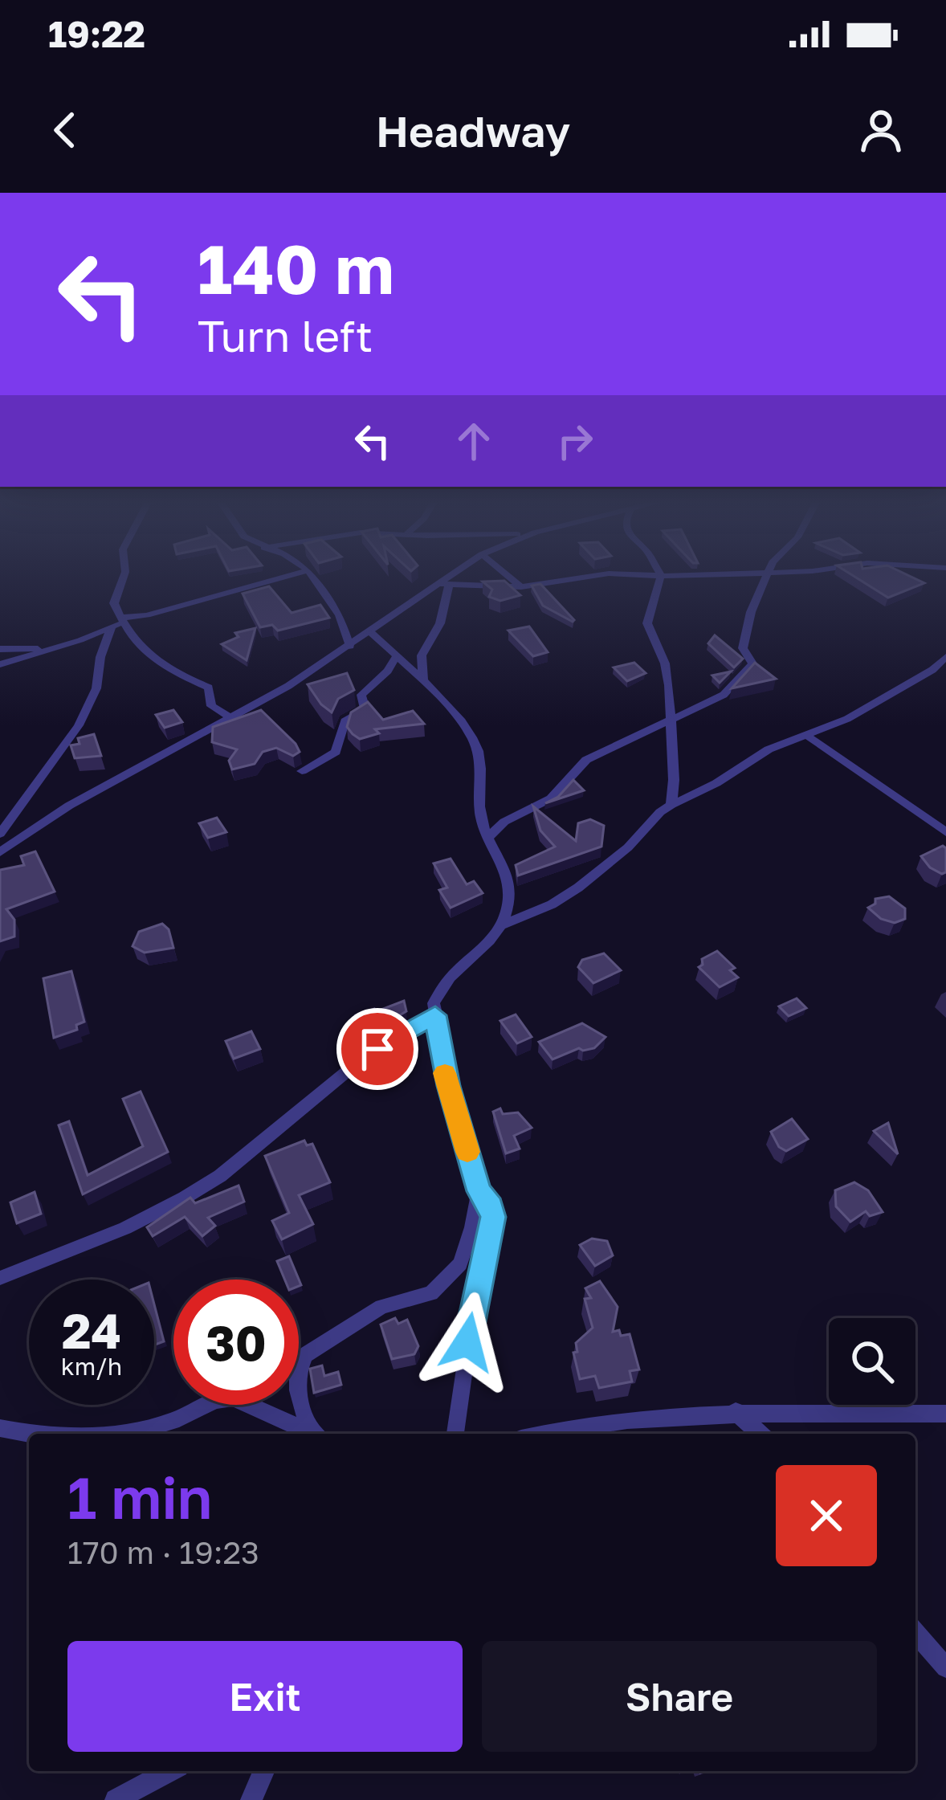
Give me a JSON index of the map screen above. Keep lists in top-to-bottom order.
{
  "page": {
    "status": "19:22",
    "header": "Headway",
    "turn": ["140 m", "Turn left"],
    "speed": "24 km/h",
    "limit": "30",
    "heading": ["1 min", "170 m · 19:23"],
    "buttons": ["Exit", "Share"]
  }
}
